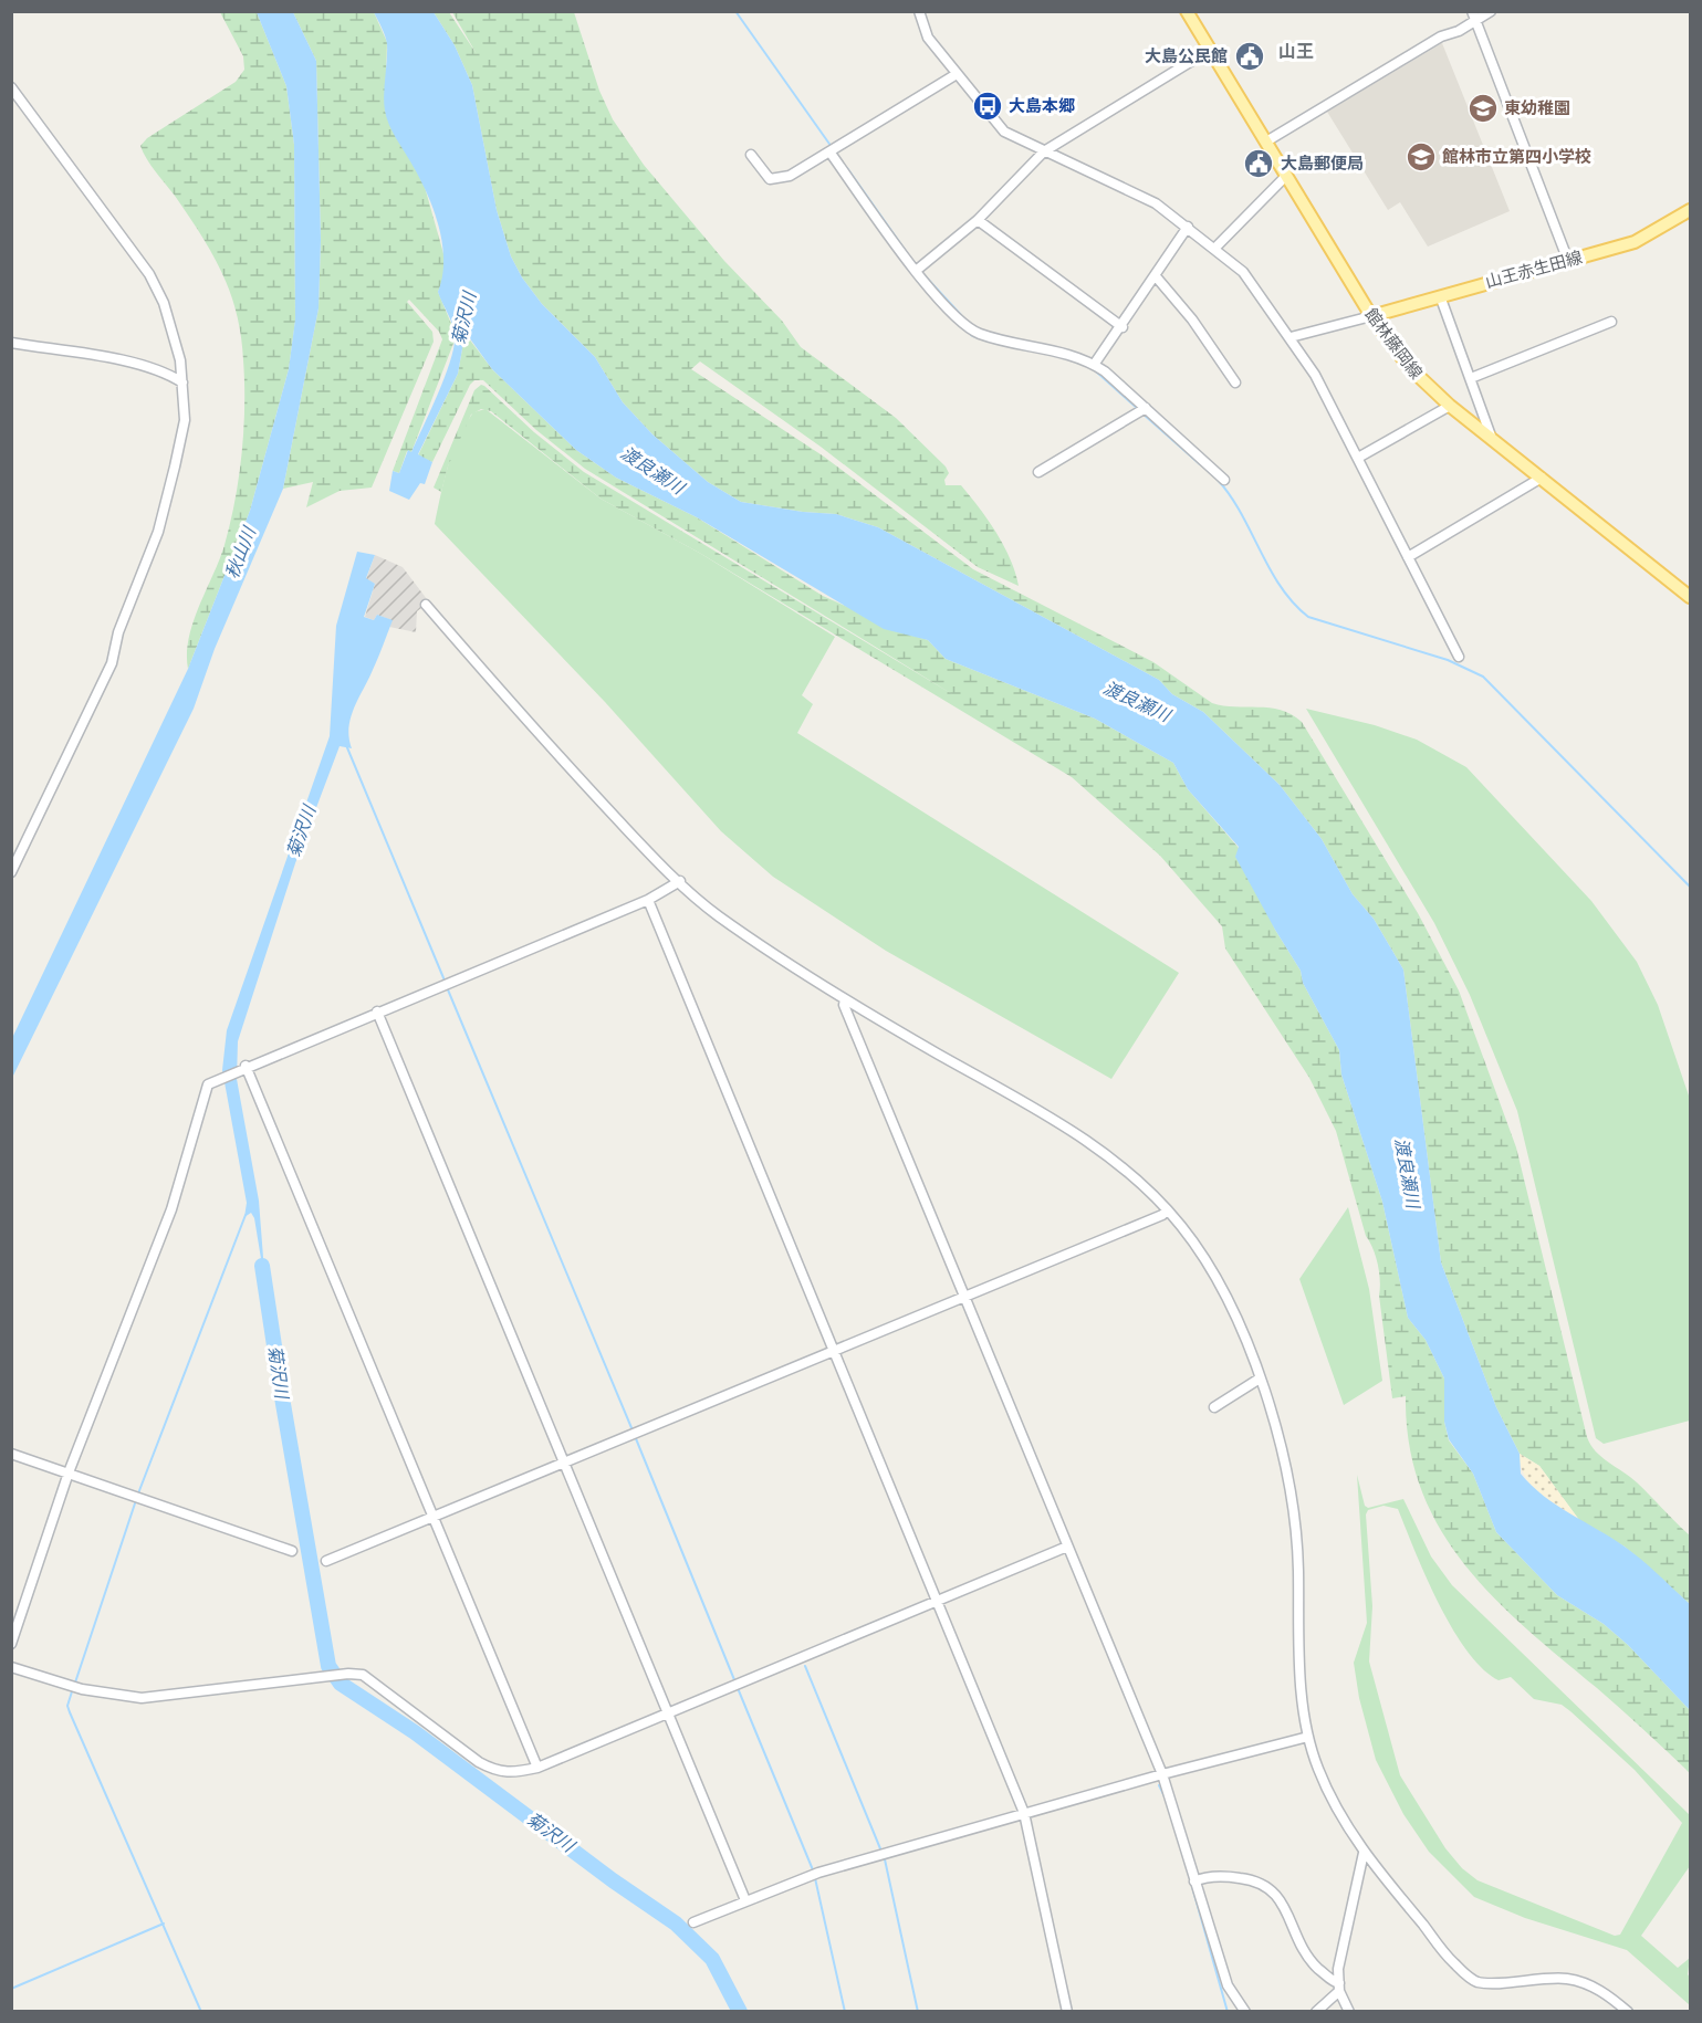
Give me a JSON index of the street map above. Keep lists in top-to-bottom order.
{
  "streets": {
    "main road": ["山王赤生田線", "館林藤岡線"]
  },
  "crossings": [
    ["山王赤生田線", "館林藤岡線"]
  ],
  "districts": ["山王"],
  "water": ["菊沢川", "渡良瀬川", "秋山川"],
  "places": {
    "public building": ["大島公民館", "大島郵便局"],
    "bus stop": ["大島本郷"],
    "school or university": ["東幼稚園", "館林市立第四小学校"]
  }
}
